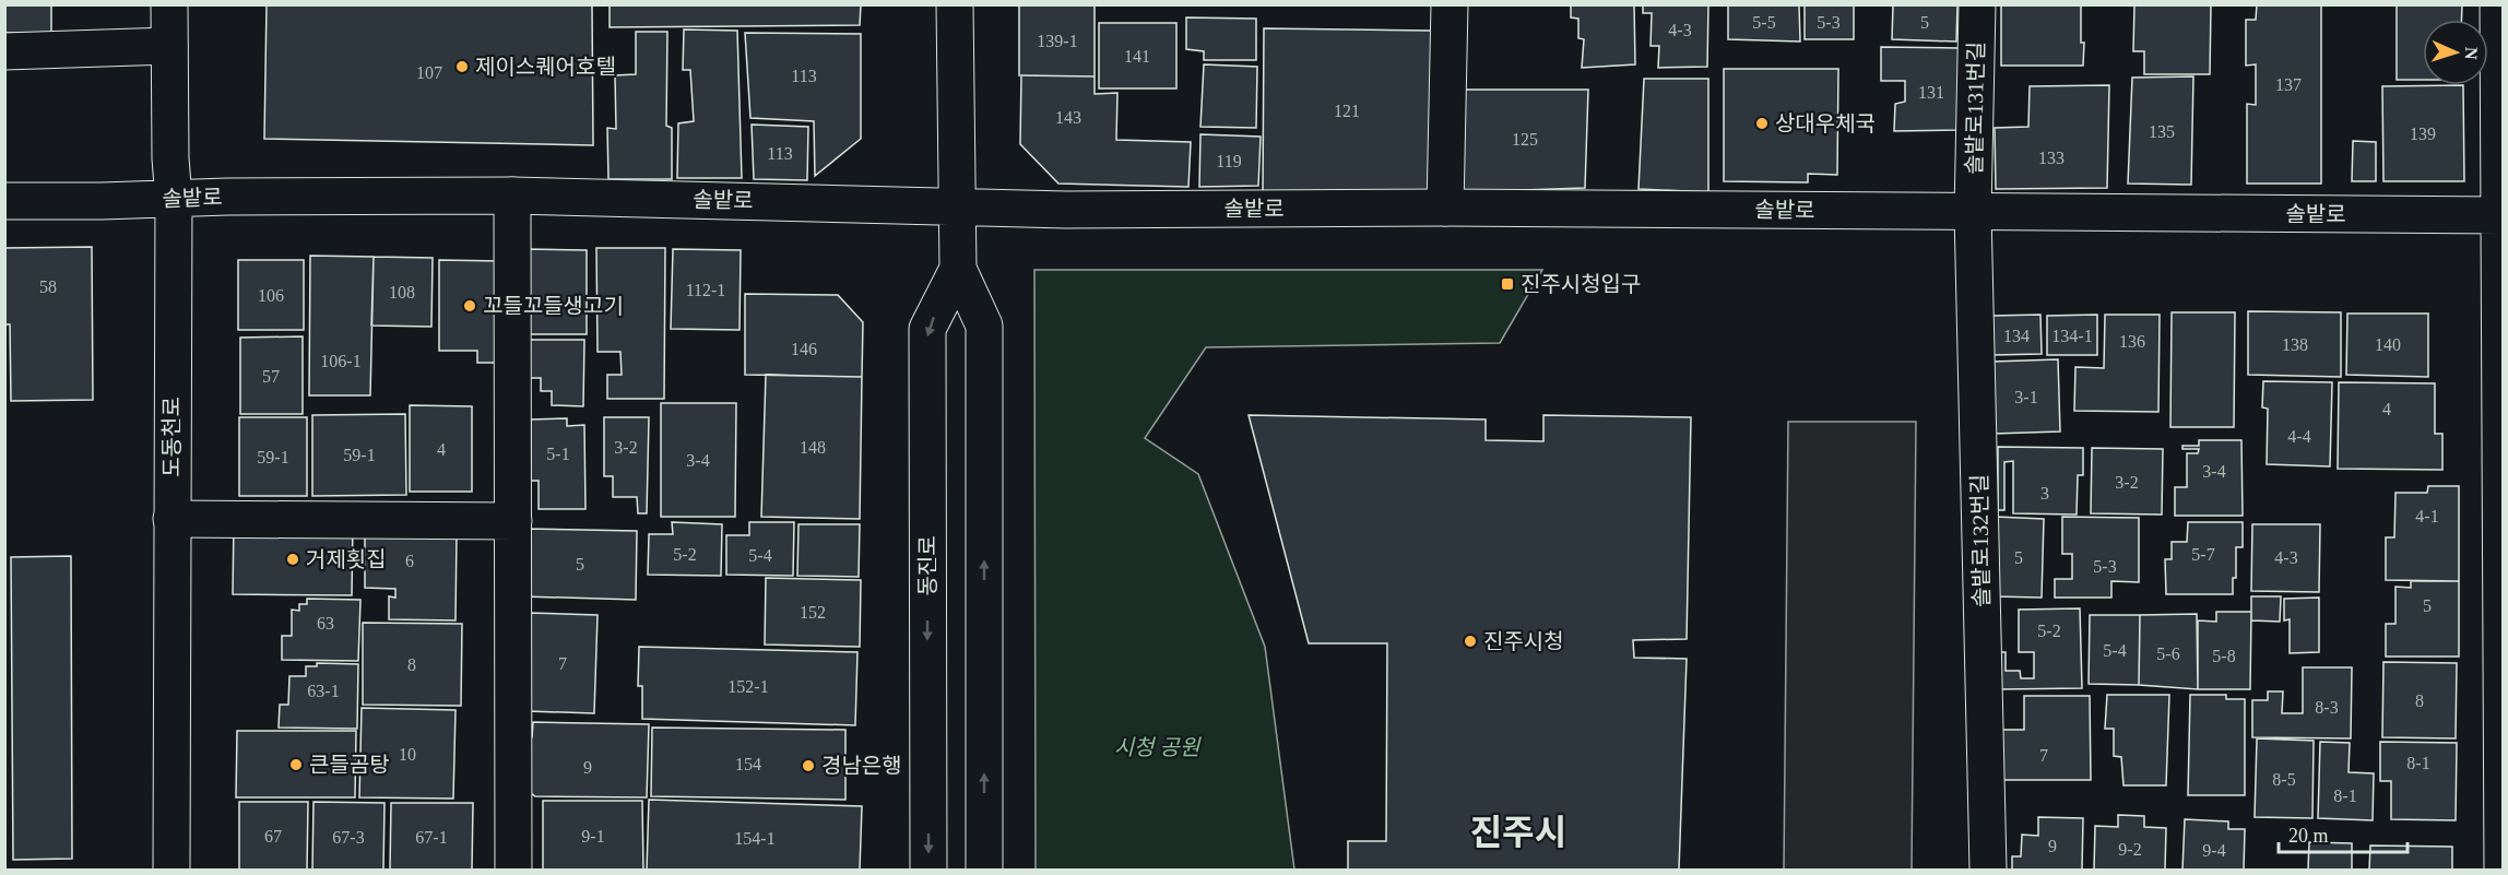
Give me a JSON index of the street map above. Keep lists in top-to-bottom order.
{
  "streets": {
    "street": [
      "솔밭로131번길",
      "솔밭로",
      "도동천로",
      "솔밭로132번길",
      "동진로"
    ]
  },
  "crossings": [
    ["솔밭로131번길", "솔밭로"],
    ["솔밭로131번길", "솔밭로132번길"],
    ["솔밭로", "도동천로"],
    ["솔밭로", "솔밭로132번길"],
    ["솔밭로", "동진로"]
  ],
  "districts": ["진주시"],
  "parks": ["시청 공원"],
  "places": {
    "other": [
      "제이스퀘어호텔",
      "상대우체국",
      "꼬들꼬들생고기",
      "거제횟집",
      "진주시청",
      "큰들곰탕",
      "경남은행"
    ],
    "transit": ["진주시청입구"]
  },
  "house_numbers": [
    "5-5",
    "5-3",
    "5",
    "4-3",
    "139-1",
    "141",
    "107",
    "113",
    "137",
    "131",
    "121",
    "143",
    "135",
    "139",
    "125",
    "113",
    "133",
    "119",
    "58",
    "112-1",
    "108",
    "106",
    "134",
    "134-1",
    "136",
    "138",
    "140",
    "146",
    "106-1",
    "57",
    "3-1",
    "4",
    "4-4",
    "3-2",
    "148",
    "4",
    "5-1",
    "59-1",
    "59-1",
    "3-4",
    "3-4",
    "3-2",
    "3",
    "4-1",
    "5-2",
    "5-7",
    "5-4",
    "5",
    "4-3",
    "6",
    "5",
    "5-3",
    "5",
    "152",
    "63",
    "5-2",
    "5-4",
    "5-6",
    "5-8",
    "7",
    "8",
    "152-1",
    "63-1",
    "8",
    "8-3",
    "10",
    "7",
    "8-1",
    "154",
    "9",
    "8-5",
    "8-1",
    "67",
    "9-1",
    "67-3",
    "67-1",
    "154-1",
    "9",
    "9-2",
    "9-4"
  ],
  "scale_bar": "20 m",
  "north": "right"
}
